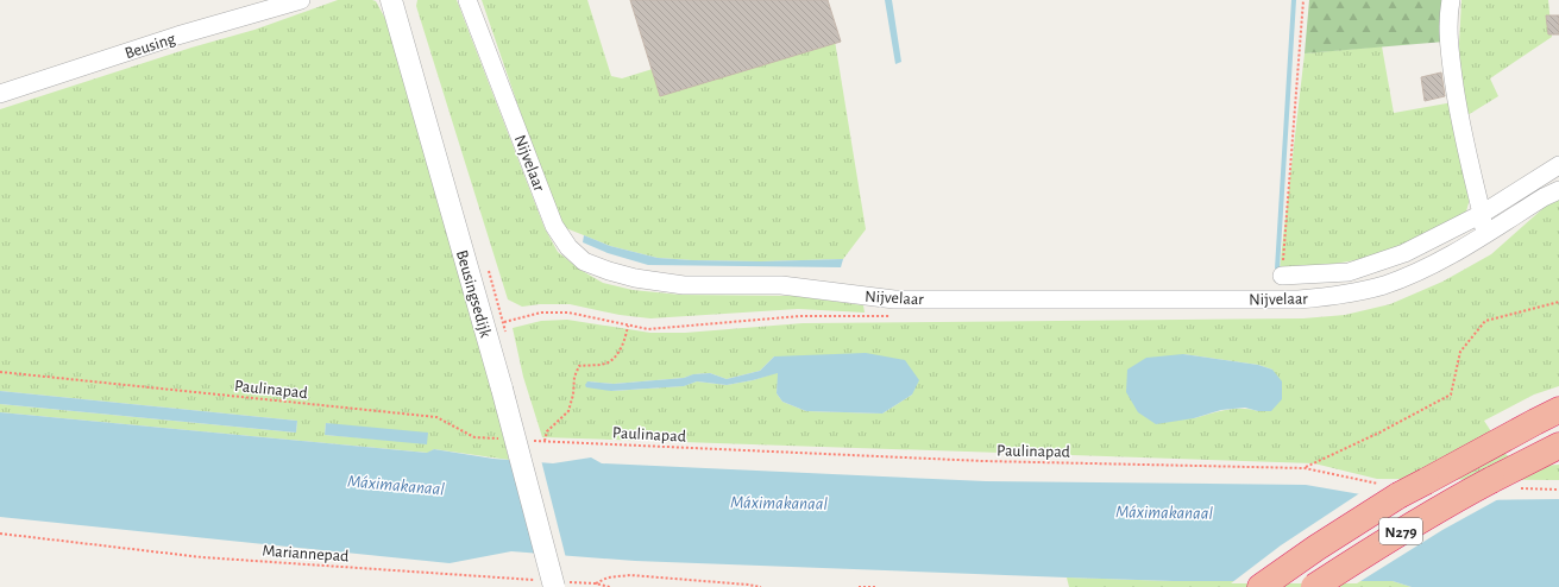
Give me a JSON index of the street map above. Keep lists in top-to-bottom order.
{
  "streets": {
    "highway": ["N279"],
    "street": ["Beusing", "Nijvelaar", "Beusingsedijk"],
    "path": ["Paulinapad", "Mariannepad"]
  },
  "crossings": [
    ["Beusingsedijk", "Mariannepad"]
  ],
  "water": ["Máximakanaal"]
}
